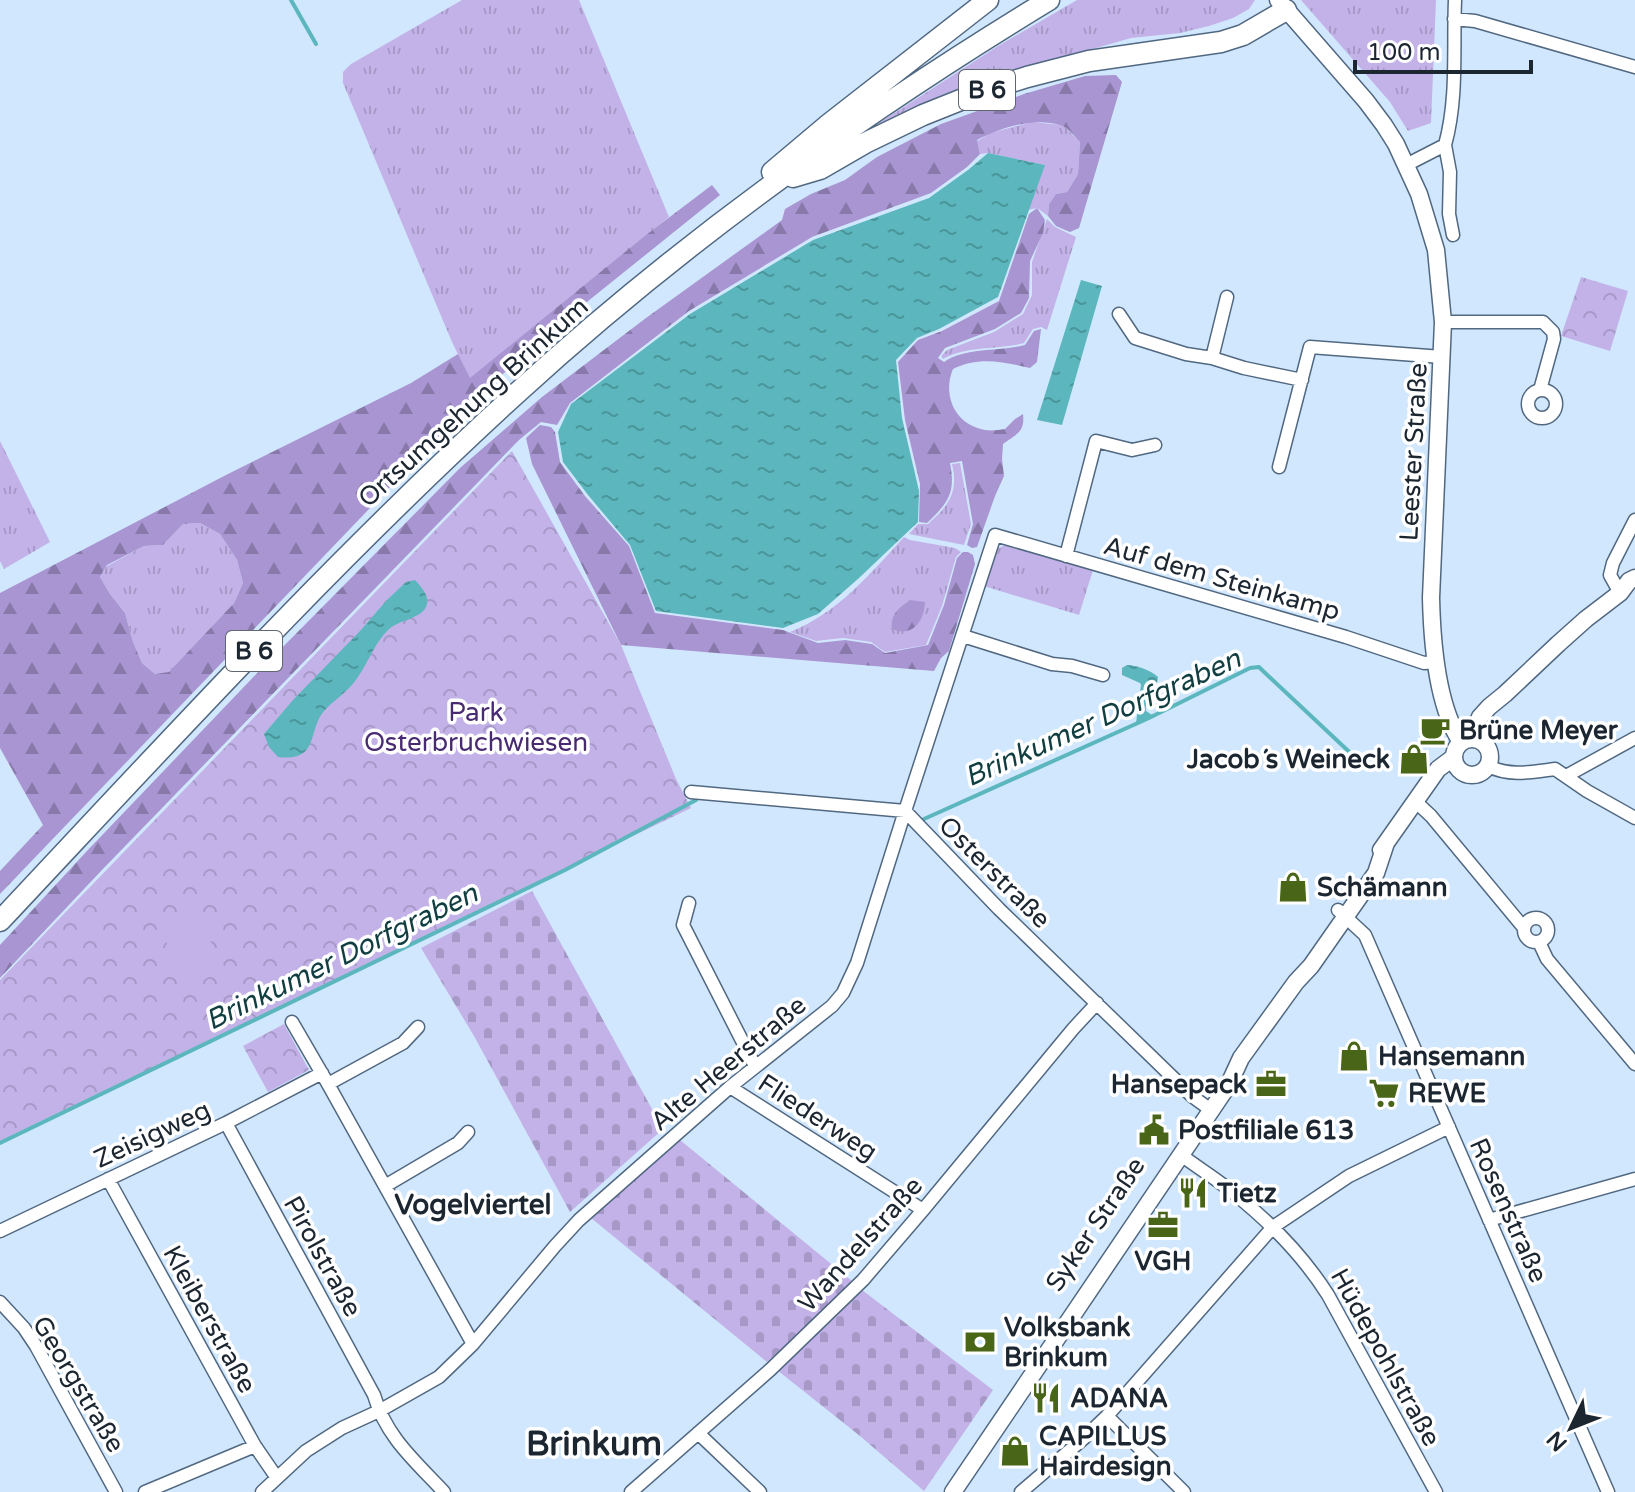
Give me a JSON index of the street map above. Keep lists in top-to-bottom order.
{
  "streets": {
    "highway": ["B 6", "Ortsumgehung Brinkum"],
    "street": [
      "Leester Straße",
      "Auf dem Steinkamp",
      "Osterstraße",
      "Alte Heerstraße",
      "Fliederweg",
      "Zeisigweg",
      "Rosenstraße",
      "Syker Straße",
      "Wandelstraße",
      "Pirolstraße",
      "Kleiberstraße",
      "Hüdepohlstraße",
      "Georgstraße"
    ]
  },
  "crossings": [
    ["B 6", "Ortsumgehung Brinkum"],
    ["B 6", "Leester Straße"],
    ["Leester Straße", "Auf dem Steinkamp"],
    ["Leester Straße", "Syker Straße"],
    ["Auf dem Steinkamp", "Alte Heerstraße"],
    ["Osterstraße", "Alte Heerstraße"],
    ["Osterstraße", "Syker Straße"],
    ["Osterstraße", "Wandelstraße"],
    ["Alte Heerstraße", "Fliederweg"],
    ["Alte Heerstraße", "Pirolstraße"],
    ["Alte Heerstraße", "Kleiberstraße"],
    ["Fliederweg", "Wandelstraße"],
    ["Zeisigweg", "Pirolstraße"],
    ["Zeisigweg", "Kleiberstraße"],
    ["Rosenstraße", "Syker Straße"],
    ["Syker Straße", "Hüdepohlstraße"]
  ],
  "districts": ["Vogelviertel", "Brinkum"],
  "water": ["Brinkumer Dorfgraben"],
  "parks": ["Park Osterbruchwiesen"],
  "places": {
    "cafe": ["Brüne Meyer"],
    "shop": [
      "Jacob´s Weineck",
      "Schämann",
      "Hansemann",
      "CAPILLUS Hairdesign"
    ],
    "office": ["Hansepack", "VGH"],
    "supermarket": ["REWE"],
    "public building": ["Postfiliale 613"],
    "restaurant": ["Tietz", "ADANA"],
    "bank": ["Volksbank Brinkum"]
  },
  "scale_bar": "100 m",
  "north": "bottom left"
}
